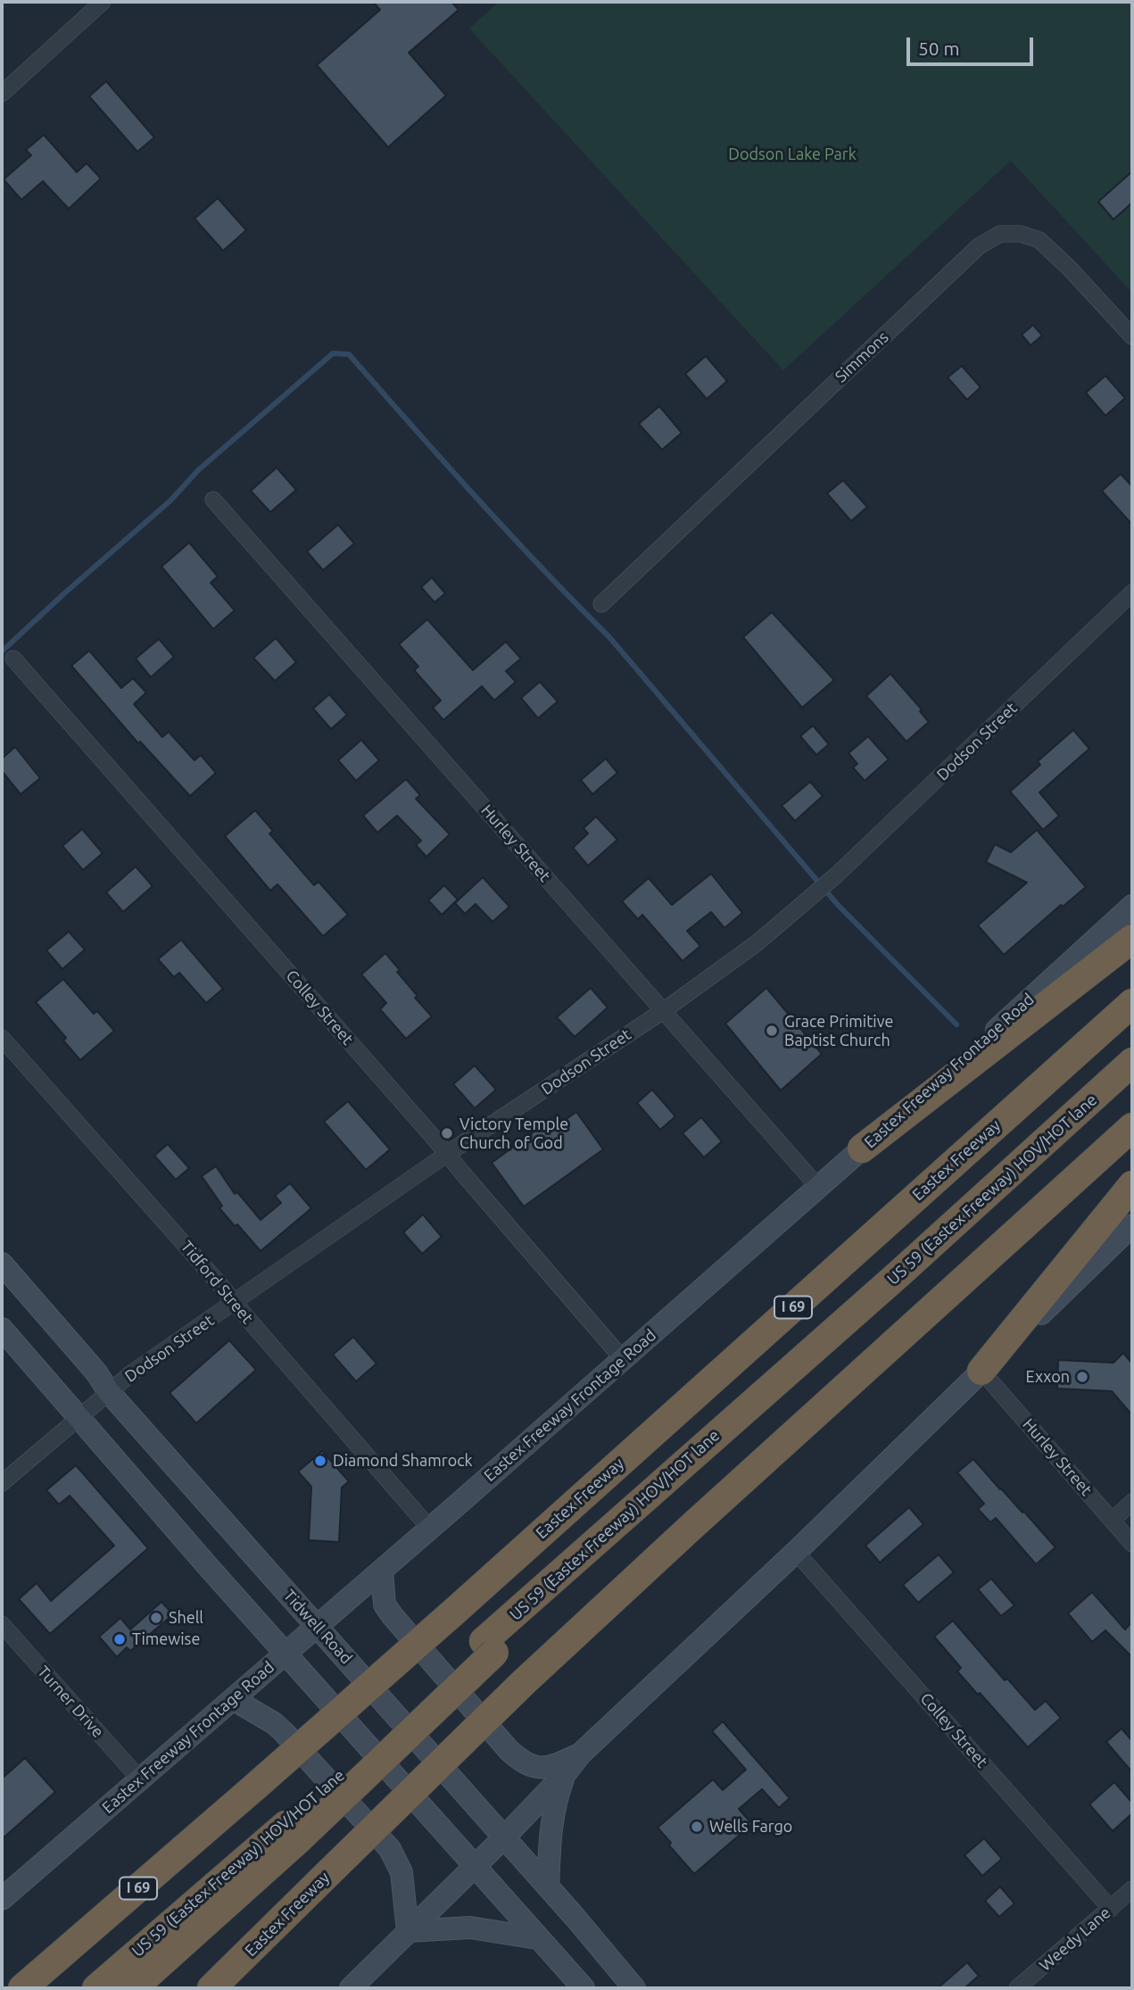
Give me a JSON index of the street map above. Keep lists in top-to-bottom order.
{
  "streets": {
    "highway": ["Eastex Freeway", "US 59 (Eastex Freeway) HOV/HOT lane", "I 69"],
    "main road": ["Eastex Freeway Frontage Road", "Tidwell Road"],
    "street": [
      "Simmons",
      "Dodson Street",
      "Hurley Street",
      "Colley Street",
      "Tidford Street",
      "Turner Drive",
      "Weedy Lane"
    ]
  },
  "crossings": [
    ["Dodson Street", "Hurley Street"],
    ["Dodson Street", "Colley Street"],
    ["Dodson Street", "Tidford Street"],
    ["Dodson Street", "Tidwell Road"],
    ["Hurley Street", "Eastex Freeway Frontage Road"],
    ["Colley Street", "Eastex Freeway Frontage Road"],
    ["Colley Street", "Weedy Lane"],
    ["Eastex Freeway Frontage Road", "Tidford Street"],
    ["Eastex Freeway Frontage Road", "Tidwell Road"],
    ["Eastex Freeway Frontage Road", "Turner Drive"]
  ],
  "parks": ["Dodson Lake Park"],
  "places": [
    "Grace Primitive Baptist Church",
    "Victory Temple Church of God",
    "Exxon",
    "Diamond Shamrock",
    "Shell",
    "Timewise",
    "Wells Fargo"
  ],
  "scale_bar": "50 m"
}
